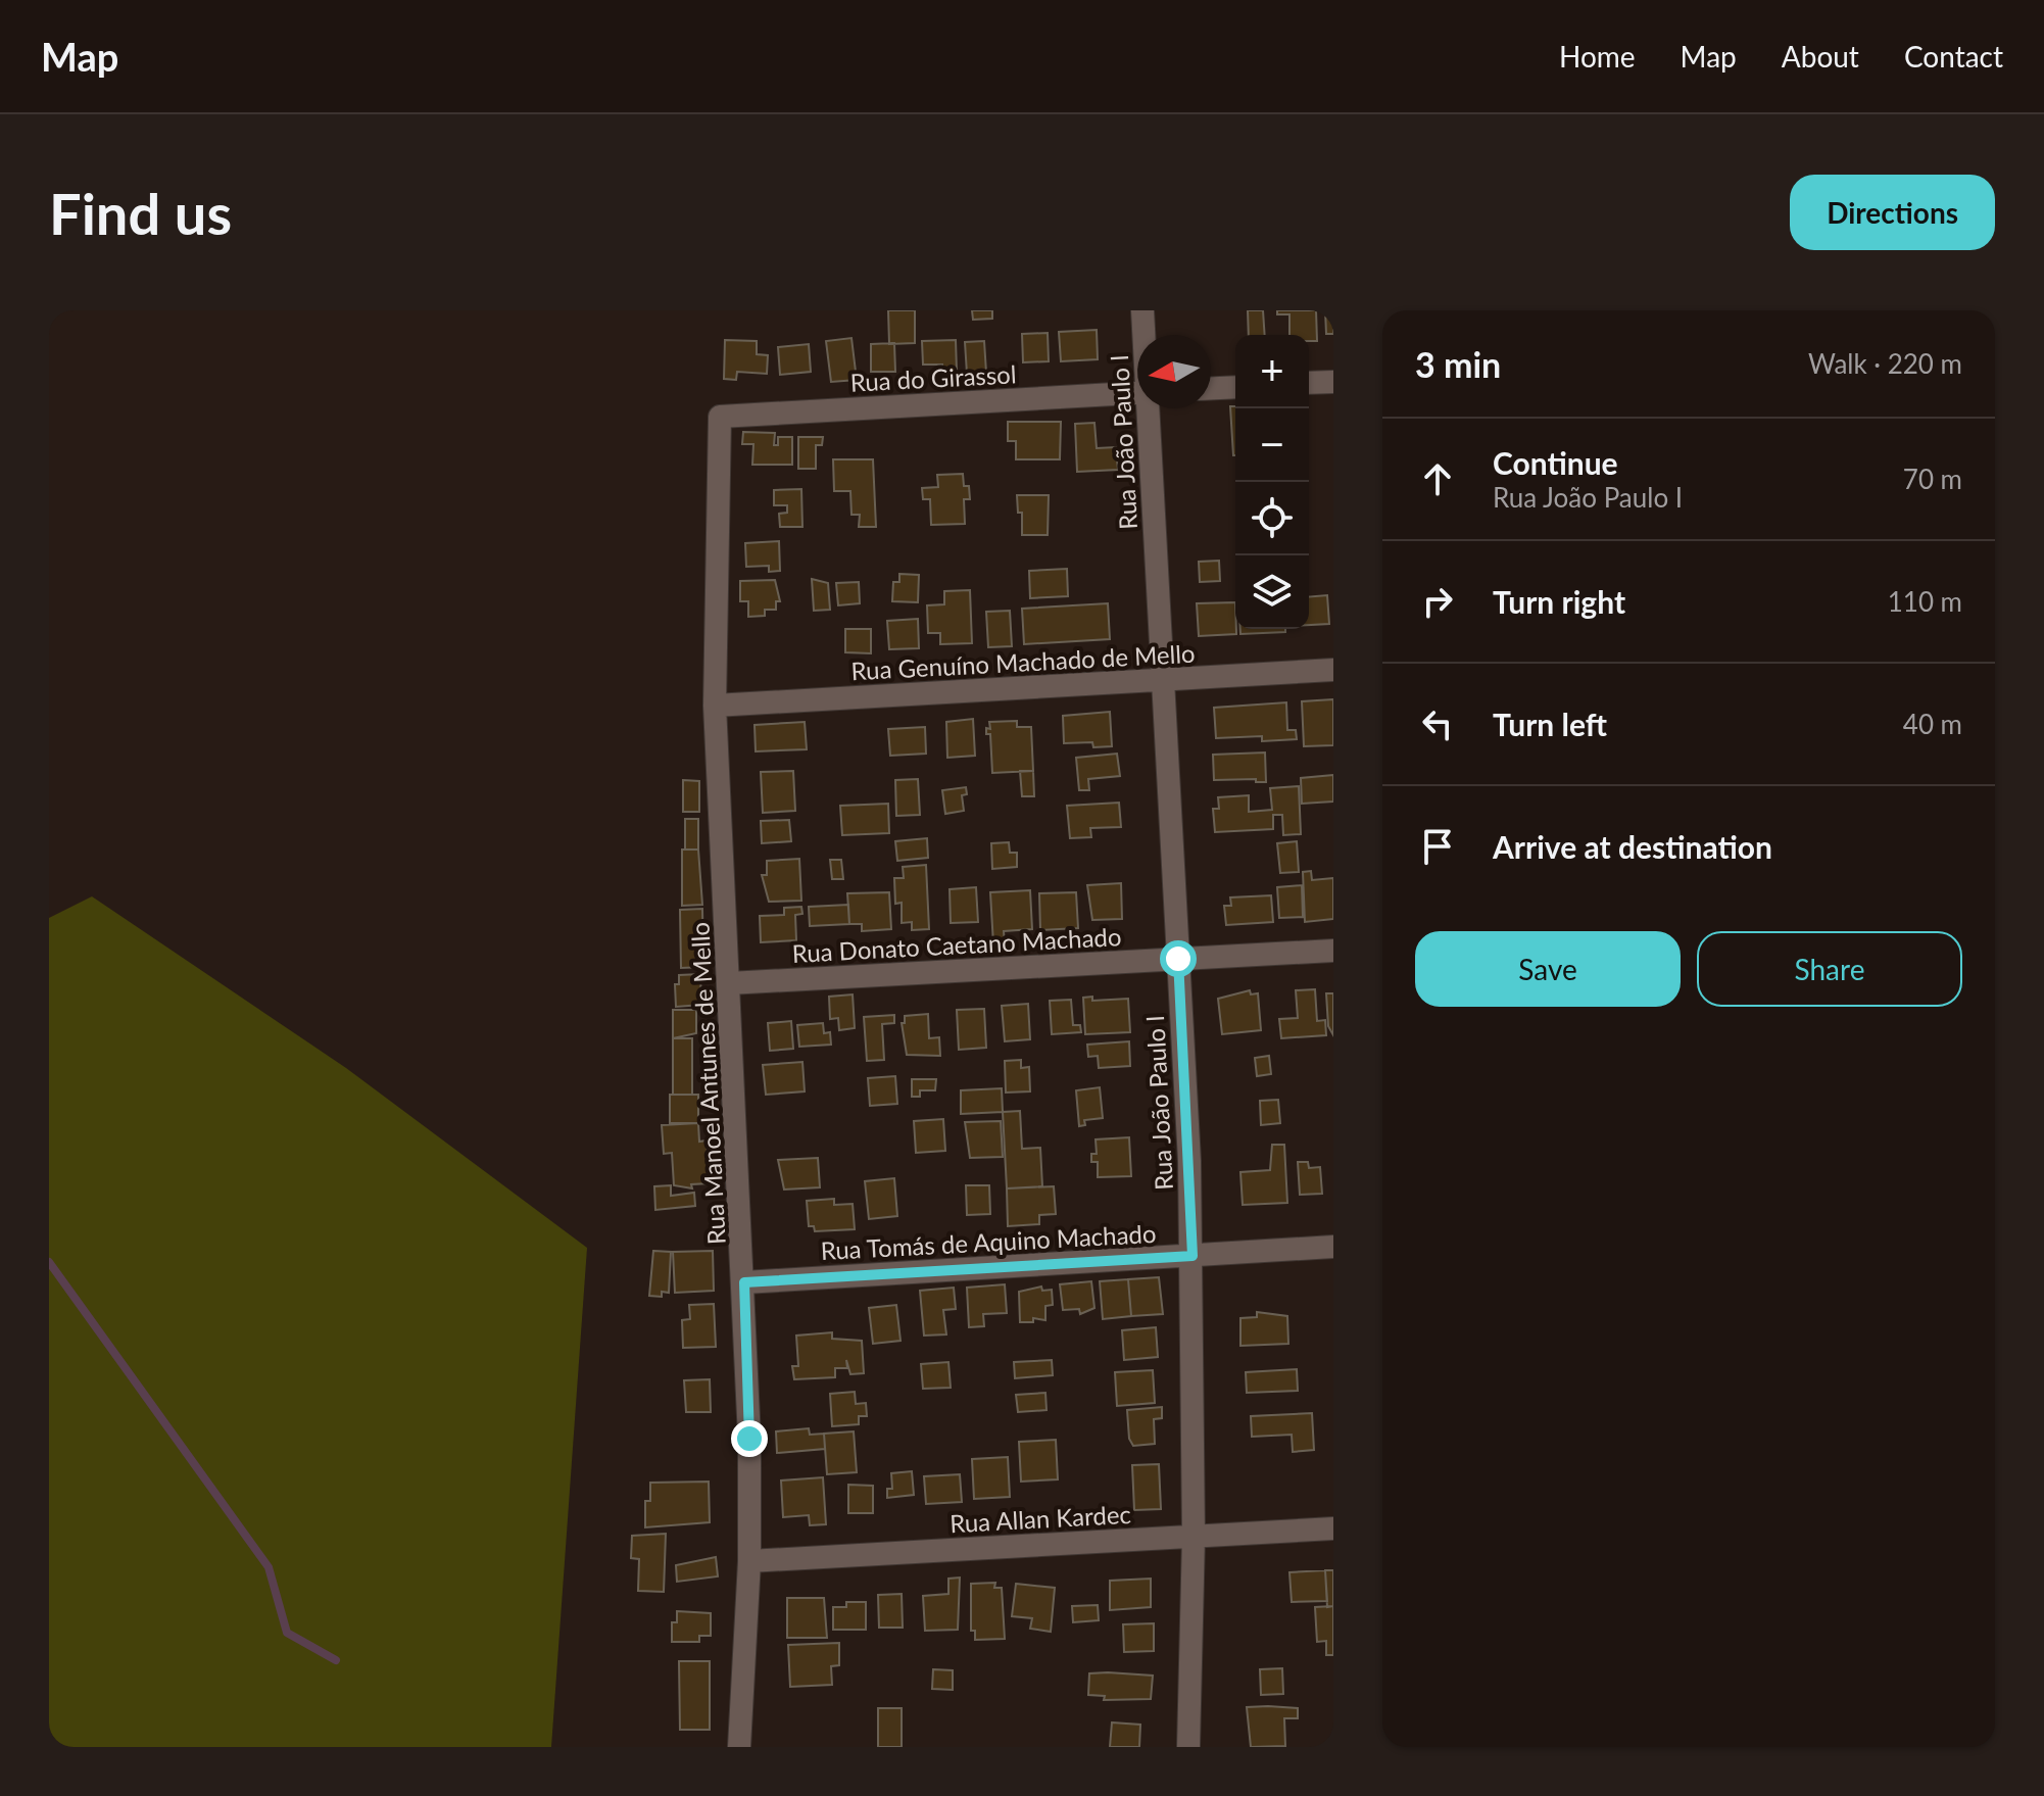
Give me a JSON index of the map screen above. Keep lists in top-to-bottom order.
{
  "streets": {
    "street": [
      "Rua do Girassol",
      "Rua João Paulo I",
      "Rua Genuíno Machado de Mello",
      "Rua Donato Caetano Machado",
      "Rua Manoel Antunes de Mello",
      "Rua Tomás de Aquino Machado",
      "Rua Allan Kardec"
    ]
  },
  "crossings": [
    ["Rua do Girassol", "Rua Manoel Antunes de Mello"],
    ["Rua João Paulo I", "Rua Genuíno Machado de Mello"],
    ["Rua João Paulo I", "Rua Donato Caetano Machado"],
    ["Rua João Paulo I", "Rua Tomás de Aquino Machado"],
    ["Rua João Paulo I", "Rua Allan Kardec"],
    ["Rua Genuíno Machado de Mello", "Rua Manoel Antunes de Mello"],
    ["Rua Donato Caetano Machado", "Rua Manoel Antunes de Mello"],
    ["Rua Manoel Antunes de Mello", "Rua Tomás de Aquino Machado"],
    ["Rua Manoel Antunes de Mello", "Rua Allan Kardec"]
  ],
  "north": "left",
  "page": {
    "header": "Map",
    "nav": [
      "Home",
      "Map",
      "About",
      "Contact"
    ],
    "buttons": [
      "Directions",
      ["Save", "Share"]
    ],
    "title": "Find us",
    "heading": ["3 min", "Walk · 220 m"],
    "map_buttons": ["+", "−"],
    "list": [
      ["Continue", "Rua João Paulo I", "70 m"],
      ["Turn right", "110 m"],
      ["Turn left", "40 m"],
      "Arrive at destination"
    ]
  }
}
